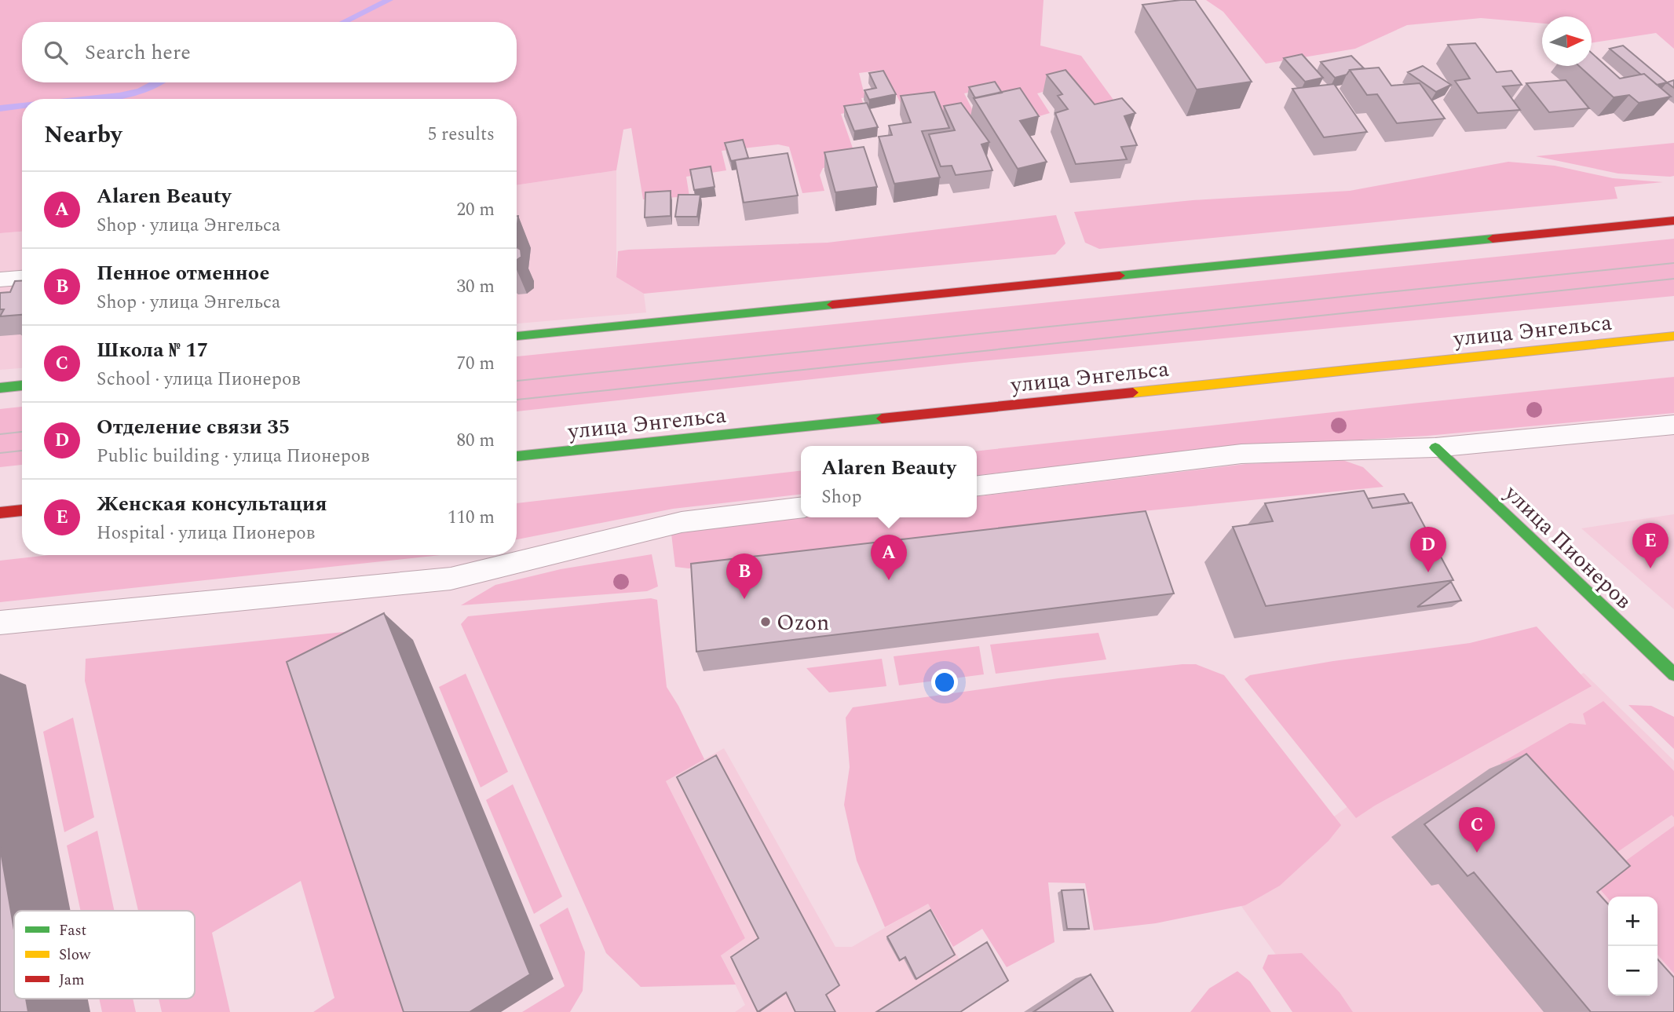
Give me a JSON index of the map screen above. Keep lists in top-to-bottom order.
{
  "streets": {
    "main road": ["улица Энгельса", "улица Пионеров"]
  },
  "places": ["Ozon"],
  "legend": ["Fast", "Slow", "Jam"],
  "north": "right",
  "page": {
    "search": "Search here",
    "heading": ["Nearby", "5 results"],
    "list": [
      {
        "mark": "A",
        "name": "Alaren Beauty",
        "note": "Shop · улица Энгельса",
        "value": "20 m"
      },
      {
        "mark": "B",
        "name": "Пенное отменное",
        "note": "Shop · улица Энгельса",
        "value": "30 m"
      },
      {
        "mark": "C",
        "name": "Школа № 17",
        "note": "School · улица Пионеров",
        "value": "70 m"
      },
      {
        "mark": "D",
        "name": "Отделение связи 35",
        "note": "Public building · улица Пионеров",
        "value": "80 m"
      },
      {
        "mark": "E",
        "name": "Женская консультация",
        "note": "Hospital · улица Пионеров",
        "value": "110 m"
      }
    ],
    "popup": ["Alaren Beauty", "Shop"],
    "pins": [
      "E",
      "D",
      "A",
      "B",
      "C"
    ],
    "map_buttons": ["+", "−"]
  }
}
